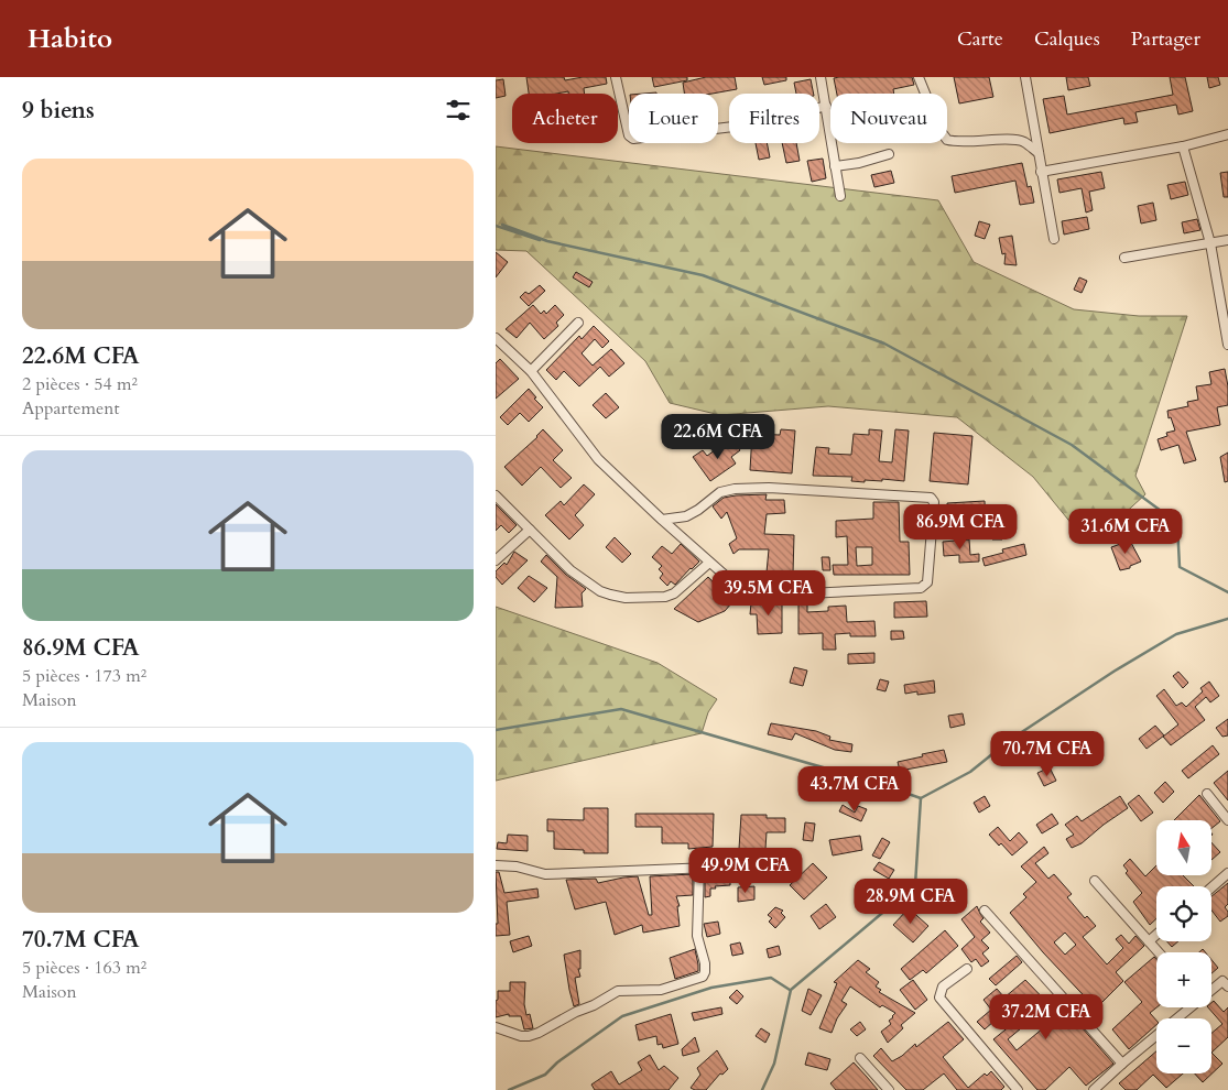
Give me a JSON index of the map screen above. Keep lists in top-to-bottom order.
{
  "north": "top",
  "page": {
    "header": "Habito",
    "nav": ["Carte", "Calques", "Partager"],
    "heading": "9 biens",
    "chip": [
      "Acheter",
      "Louer",
      "Filtres",
      "Nouveau"
    ],
    "list": [
      {
        "name": "22.6M CFA",
        "note": "2 pièces · 54 m² · Appartement"
      },
      {
        "name": "86.9M CFA",
        "note": "5 pièces · 173 m² · Maison"
      },
      {
        "name": "70.7M CFA",
        "note": "5 pièces · 163 m² · Maison"
      }
    ],
    "price": [
      "22.6M CFA",
      "86.9M CFA",
      "31.6M CFA",
      "39.5M CFA",
      "70.7M CFA",
      "43.7M CFA",
      "49.9M CFA",
      "28.9M CFA",
      "37.2M CFA"
    ],
    "map_buttons": ["+", "−"]
  }
}
